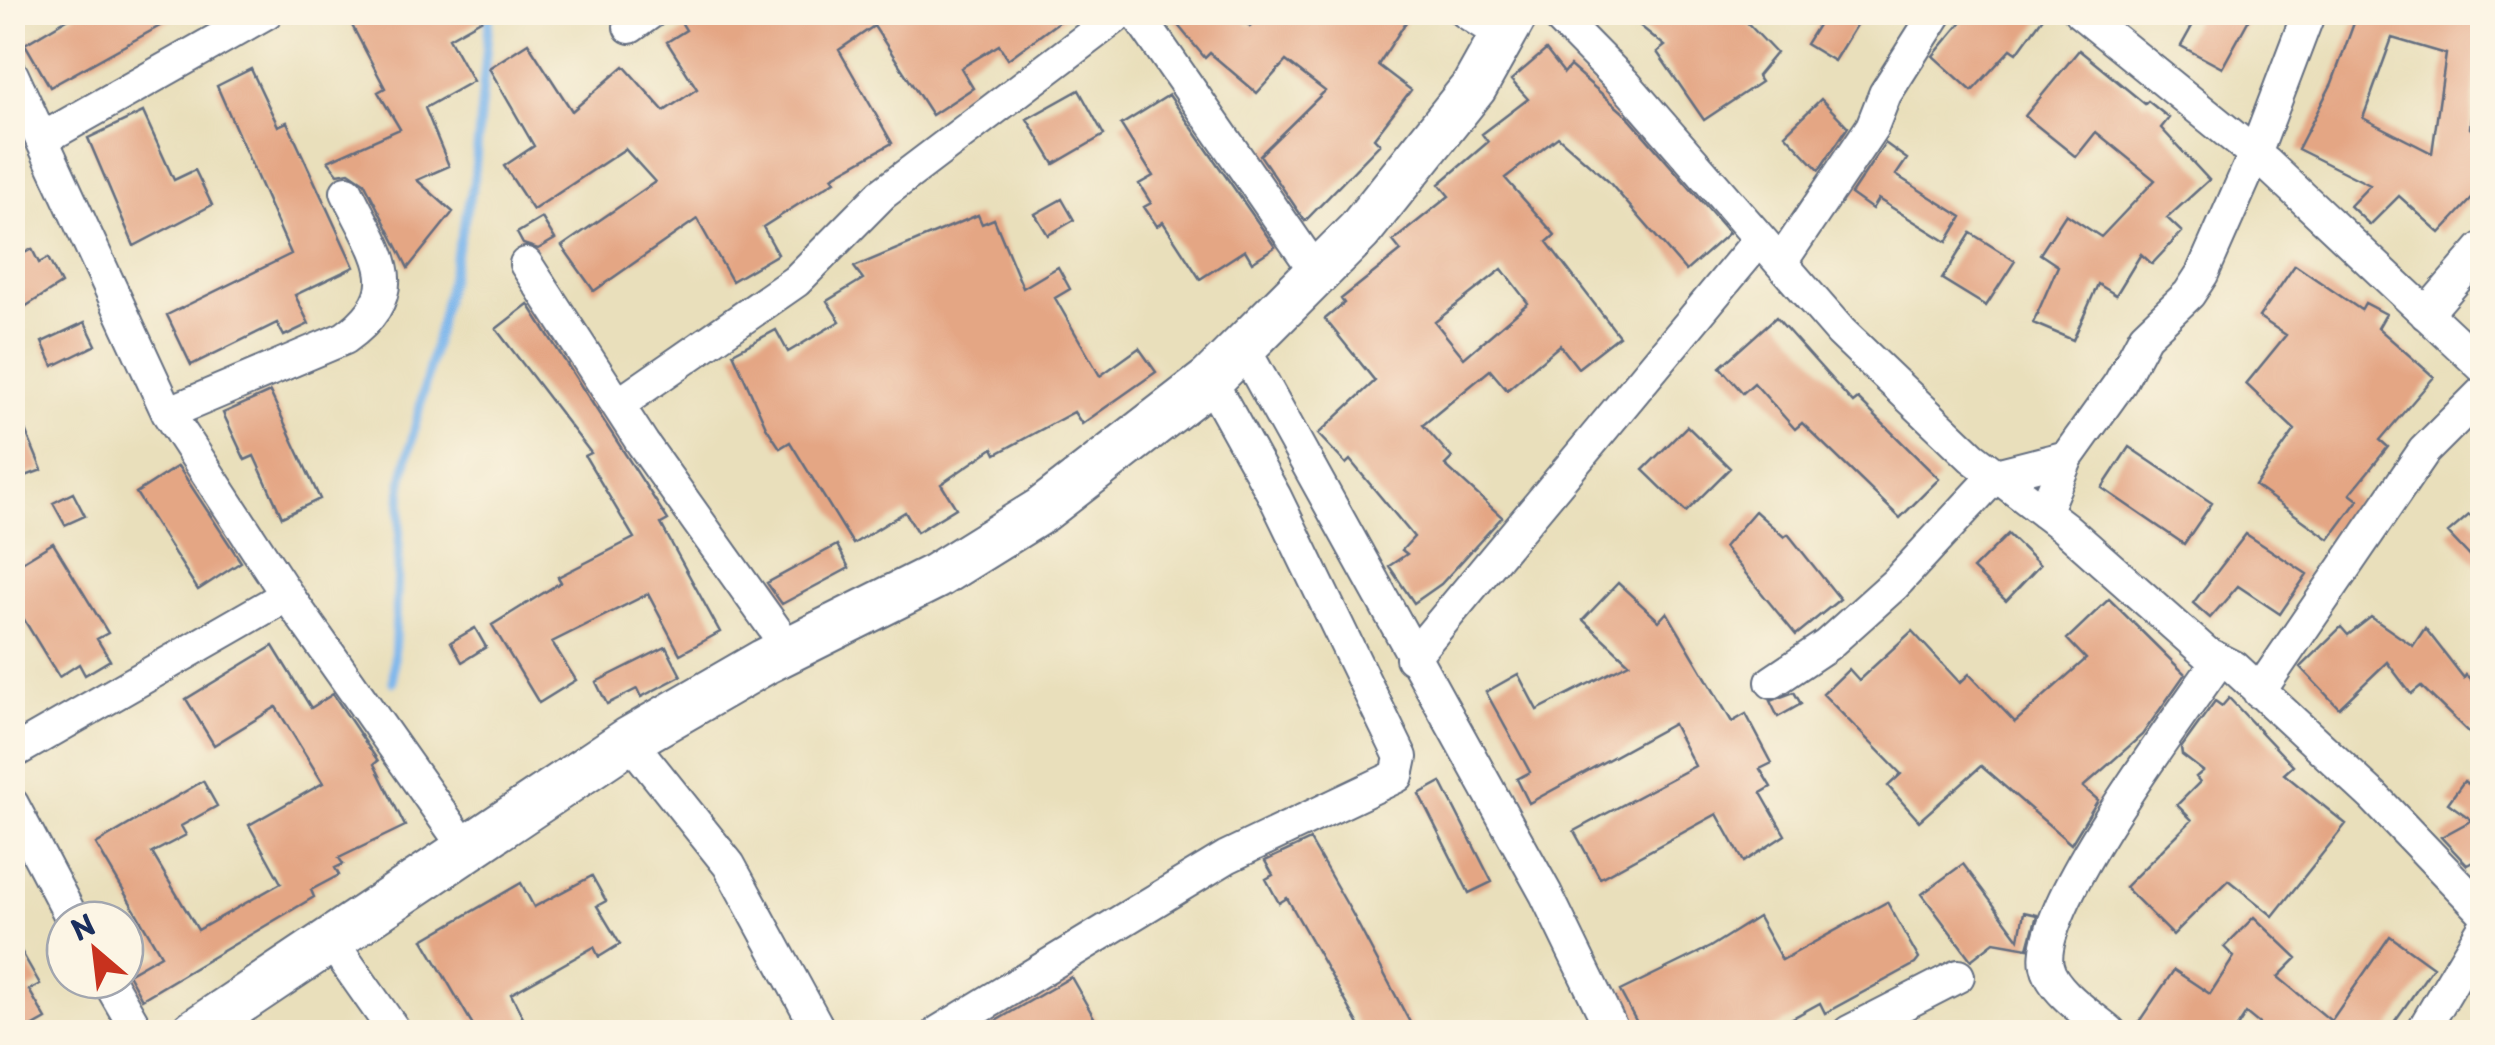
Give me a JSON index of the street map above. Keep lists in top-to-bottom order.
{
  "north": "top left"
}
